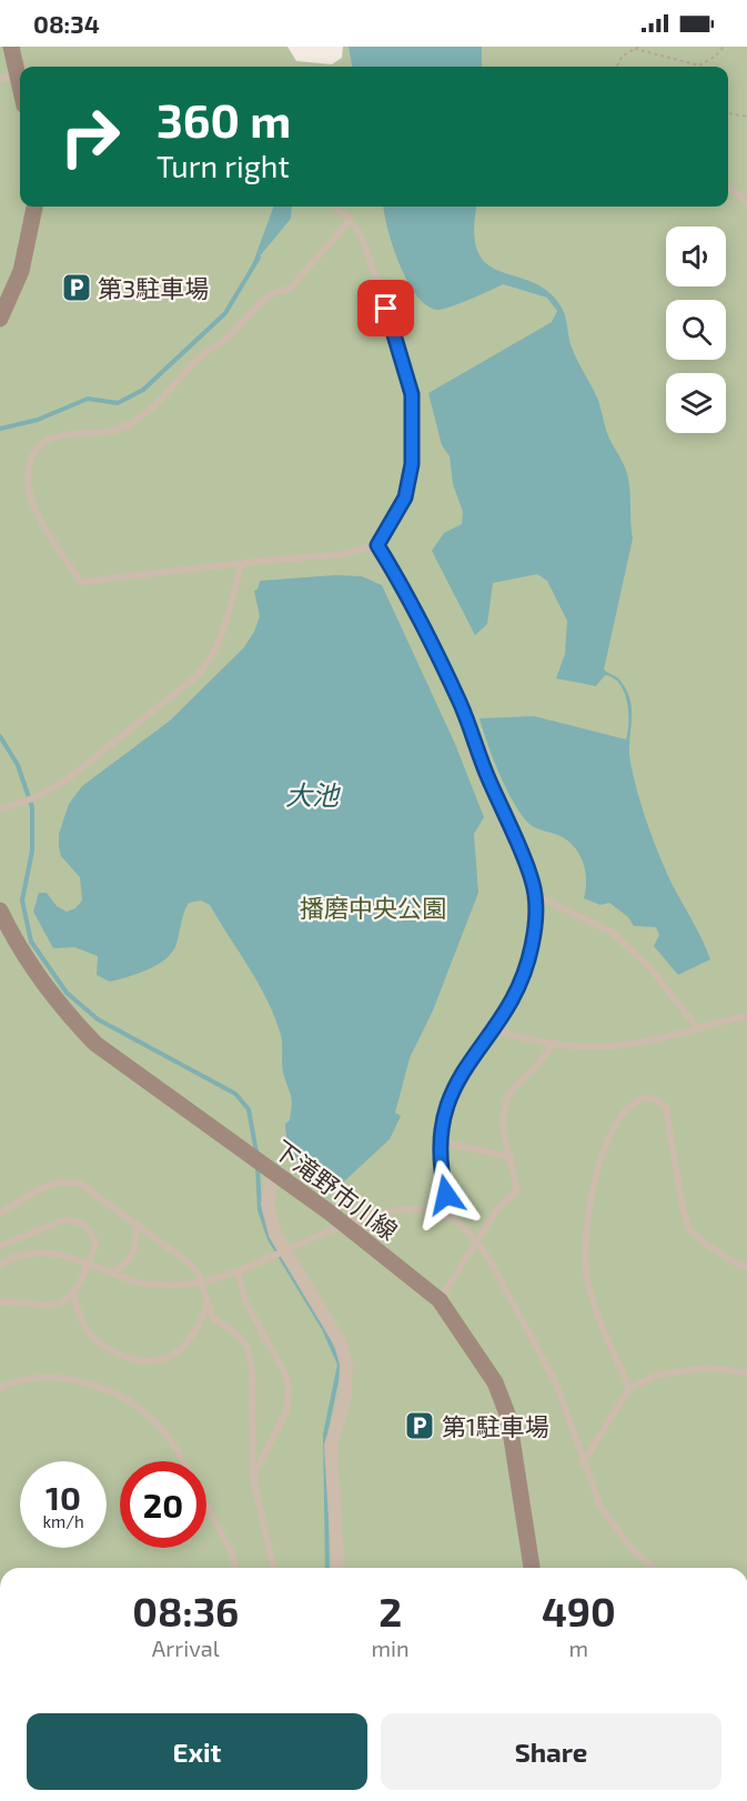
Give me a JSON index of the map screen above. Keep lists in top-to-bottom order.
{
  "streets": {
    "main road": ["下滝野市川線"]
  },
  "water": ["大池"],
  "parks": ["播磨中央公園"],
  "places": {
    "parking": ["第3駐車場", "第1駐車場"]
  },
  "page": {
    "status": "08:34",
    "turn": ["360 m", "Turn right"],
    "speed": "10 km/h",
    "limit": "20",
    "eta": [
      "08:36",
      "Arrival",
      "2",
      "min",
      "490",
      "m"
    ],
    "buttons": ["Exit", "Share"]
  }
}
